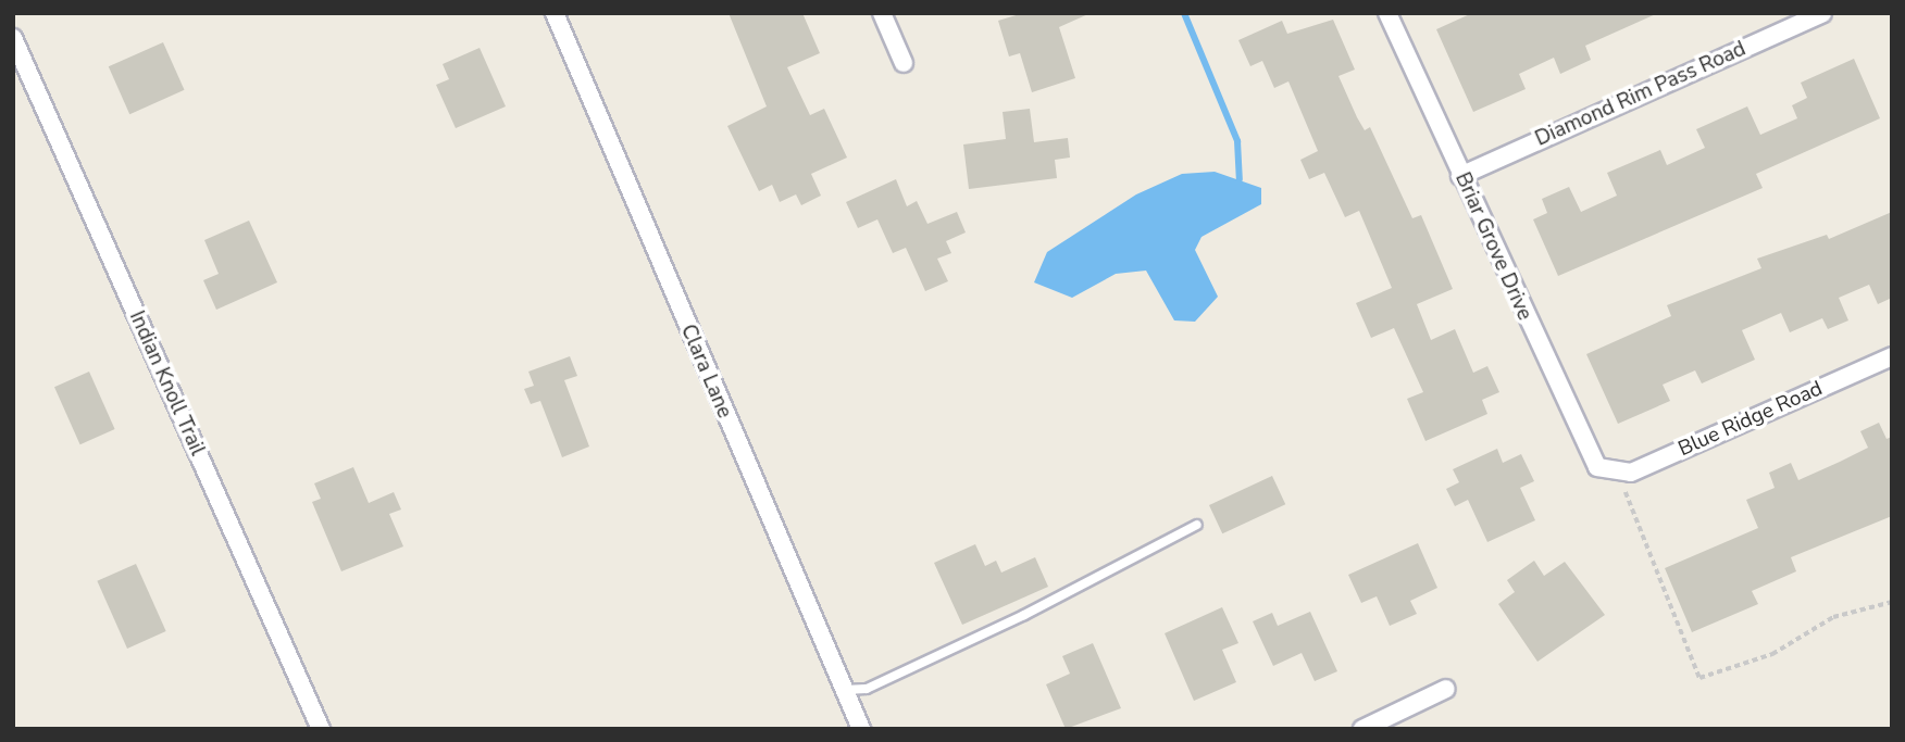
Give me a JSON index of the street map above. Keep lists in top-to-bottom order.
{
  "streets": {
    "street": [
      "Diamond Rim Pass Road",
      "Briar Grove Drive",
      "Clara Lane",
      "Indian Knoll Trail",
      "Blue Ridge Road"
    ]
  },
  "crossings": [
    ["Diamond Rim Pass Road", "Briar Grove Drive"],
    ["Briar Grove Drive", "Blue Ridge Road"]
  ]
}
